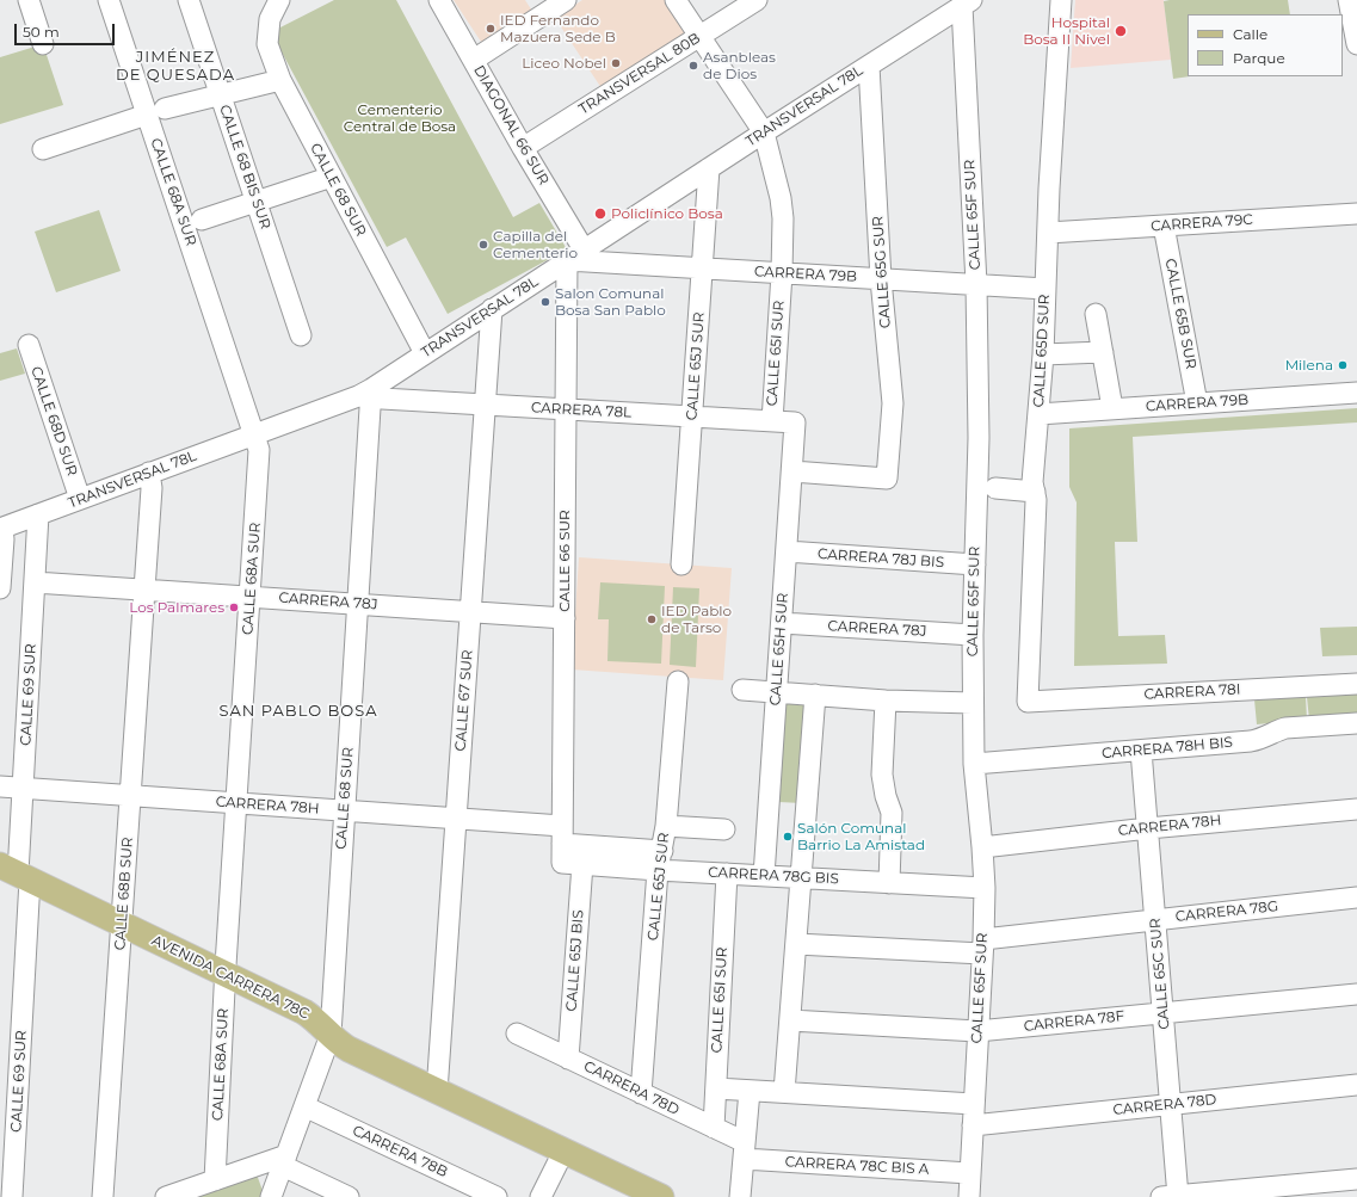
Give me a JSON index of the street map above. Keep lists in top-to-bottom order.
{
  "streets": {
    "main road": ["AVENIDA CARRERA 78C"],
    "street": [
      "TRANSVERSAL 80B",
      "TRANSVERSAL 78L",
      "DIAGONAL 66 SUR",
      "CALLE 68 BIS SUR",
      "CALLE 68 SUR",
      "CALLE 68A SUR",
      "CALLE 65F SUR",
      "CARRERA 79C",
      "CALLE 65G SUR",
      "CARRERA 79B",
      "CALLE 65B SUR",
      "CALLE 65D SUR",
      "CALLE 65I SUR",
      "CALLE 65J SUR",
      "CARRERA 78L",
      "CALLE 68D SUR",
      "CARRERA 78J BIS",
      "CALLE 66 SUR",
      "CARRERA 78J",
      "CALLE 65H SUR",
      "CARRERA 78I",
      "CALLE 69 SUR",
      "CALLE 67 SUR",
      "CARRERA 78H BIS",
      "CARRERA 78H",
      "CARRERA 78G BIS",
      "CALLE 68B SUR",
      "CARRERA 78G",
      "CALLE 65J BIS",
      "CALLE 65C SUR",
      "CARRERA 78F",
      "CARRERA 78D",
      "CARRERA 78B",
      "CARRERA 78C BIS A"
    ]
  },
  "crossings": [
    ["TRANSVERSAL 80B", "DIAGONAL 66 SUR"],
    ["TRANSVERSAL 80B", "CALLE 65I SUR"],
    ["TRANSVERSAL 78L", "DIAGONAL 66 SUR"],
    ["TRANSVERSAL 78L", "CALLE 68 SUR"],
    ["TRANSVERSAL 78L", "CALLE 68A SUR"],
    ["TRANSVERSAL 78L", "CALLE 65F SUR"],
    ["TRANSVERSAL 78L", "CALLE 65G SUR"],
    ["TRANSVERSAL 78L", "CARRERA 79B"],
    ["TRANSVERSAL 78L", "CALLE 65I SUR"],
    ["TRANSVERSAL 78L", "CALLE 65J SUR"],
    ["TRANSVERSAL 78L", "CARRERA 78L"],
    ["TRANSVERSAL 78L", "CALLE 68D SUR"],
    ["TRANSVERSAL 78L", "CALLE 66 SUR"],
    ["TRANSVERSAL 78L", "CALLE 69 SUR"],
    ["TRANSVERSAL 78L", "CALLE 67 SUR"],
    ["TRANSVERSAL 78L", "CALLE 68B SUR"],
    ["CALLE 68 SUR", "CARRERA 78L"],
    ["CALLE 68 SUR", "CARRERA 78J"],
    ["CALLE 68 SUR", "CARRERA 78H"],
    ["CALLE 68 SUR", "AVENIDA CARRERA 78C"],
    ["CALLE 68 SUR", "CARRERA 78B"],
    ["CALLE 68A SUR", "CARRERA 78J"],
    ["CALLE 68A SUR", "CARRERA 78H"],
    ["CALLE 68A SUR", "AVENIDA CARRERA 78C"],
    ["CALLE 65F SUR", "CARRERA 79B"],
    ["CALLE 65F SUR", "CARRERA 78J BIS"],
    ["CALLE 65F SUR", "CARRERA 78J"],
    ["CALLE 65F SUR", "CARRERA 78H BIS"],
    ["CALLE 65F SUR", "CARRERA 78H"],
    ["CALLE 65F SUR", "CARRERA 78G BIS"],
    ["CALLE 65F SUR", "CARRERA 78G"],
    ["CALLE 65F SUR", "CARRERA 78F"],
    ["CALLE 65F SUR", "CARRERA 78D"],
    ["CALLE 65F SUR", "CARRERA 78C BIS A"],
    ["CARRERA 79C", "CALLE 65B SUR"],
    ["CARRERA 79C", "CALLE 65D SUR"],
    ["CALLE 65G SUR", "CARRERA 79B"],
    ["CALLE 65G SUR", "CALLE 65H SUR"],
    ["CARRERA 79B", "CALLE 65B SUR"],
    ["CARRERA 79B", "CALLE 65D SUR"],
    ["CARRERA 79B", "CALLE 65I SUR"],
    ["CARRERA 79B", "CALLE 65J SUR"],
    ["CARRERA 79B", "CALLE 66 SUR"],
    ["CALLE 65D SUR", "CARRERA 78I"],
    ["CALLE 65I SUR", "CARRERA 78L"],
    ["CALLE 65I SUR", "CARRERA 78G BIS"],
    ["CALLE 65I SUR", "CARRERA 78D"],
    ["CALLE 65J SUR", "CARRERA 78L"],
    ["CALLE 65J SUR", "CARRERA 78G BIS"],
    ["CALLE 65J SUR", "CARRERA 78D"],
    ["CARRERA 78L", "CALLE 66 SUR"],
    ["CARRERA 78L", "CALLE 65H SUR"],
    ["CARRERA 78L", "CALLE 67 SUR"],
    ["CARRERA 78J BIS", "CALLE 65H SUR"],
    ["CALLE 66 SUR", "CARRERA 78J"],
    ["CALLE 66 SUR", "CARRERA 78H"],
    ["CALLE 66 SUR", "CARRERA 78G BIS"],
    ["CALLE 66 SUR", "CALLE 65J BIS"],
    ["CARRERA 78J", "CALLE 65H SUR"],
    ["CARRERA 78J", "CALLE 69 SUR"],
    ["CARRERA 78J", "CALLE 67 SUR"],
    ["CARRERA 78J", "CALLE 68B SUR"],
    ["CALLE 65H SUR", "CARRERA 78G BIS"],
    ["CALLE 69 SUR", "CARRERA 78H"],
    ["CALLE 69 SUR", "AVENIDA CARRERA 78C"],
    ["CALLE 67 SUR", "CARRERA 78H"],
    ["CALLE 67 SUR", "AVENIDA CARRERA 78C"],
    ["CARRERA 78H BIS", "CALLE 65C SUR"],
    ["CARRERA 78H", "CARRERA 78G BIS"],
    ["CARRERA 78H", "CALLE 68B SUR"],
    ["CARRERA 78H", "CALLE 65J BIS"],
    ["CARRERA 78H", "CALLE 65C SUR"],
    ["CARRERA 78G BIS", "CALLE 65J BIS"],
    ["CALLE 68B SUR", "AVENIDA CARRERA 78C"],
    ["CARRERA 78G", "CALLE 65C SUR"],
    ["CALLE 65J BIS", "CARRERA 78D"],
    ["CALLE 65C SUR", "CARRERA 78F"],
    ["CALLE 65C SUR", "CARRERA 78D"],
    ["CARRERA 78D", "CARRERA 78C BIS A"]
  ],
  "districts": ["JIMÉNEZ DE QUESADA", "SAN PABLO BOSA"],
  "parks": ["Cementerio Central de Bosa"],
  "places": [
    "IED Fernando Mazuera Sede B",
    "Hospital Bosa II Nivel",
    "Liceo Nobel",
    "Asanbleas de Dios",
    "Policlínico Bosa",
    "Capilla del Cementerio",
    "Salon Comunal Bosa San Pablo",
    "Milena",
    "Los Palmares",
    "IED Pablo de Tarso",
    "Salón Comunal Barrio La Amistad"
  ],
  "legend": ["Calle", "Parque"],
  "scale_bar": "50 m"
}
